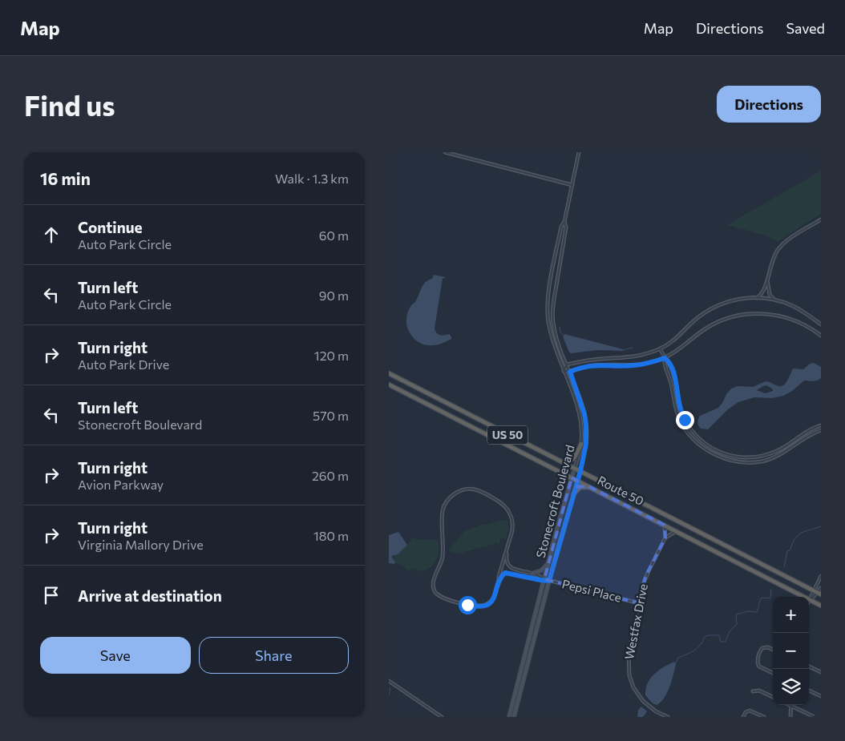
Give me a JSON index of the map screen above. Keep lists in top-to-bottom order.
{
  "streets": {
    "highway": ["US 50", "Route 50"],
    "main road": ["Stonecroft Boulevard"],
    "street": ["Pepsi Place", "Westfax Drive"]
  },
  "crossings": [
    ["Route 50", "Stonecroft Boulevard"],
    ["Stonecroft Boulevard", "Pepsi Place"],
    ["Pepsi Place", "Westfax Drive"]
  ],
  "page": {
    "header": "Map",
    "nav": ["Map", "Directions", "Saved"],
    "buttons": [
      "Directions",
      ["Save", "Share"]
    ],
    "title": "Find us",
    "heading": ["16 min", "Walk · 1.3 km"],
    "list": [
      ["Continue", "Auto Park Circle", "60 m"],
      ["Turn left", "Auto Park Circle", "90 m"],
      ["Turn right", "Auto Park Drive", "120 m"],
      ["Turn left", "Stonecroft Boulevard", "570 m"],
      ["Turn right", "Avion Parkway", "260 m"],
      ["Turn right", "Virginia Mallory Drive", "180 m"],
      "Arrive at destination"
    ],
    "map_buttons": ["+", "−"]
  }
}
